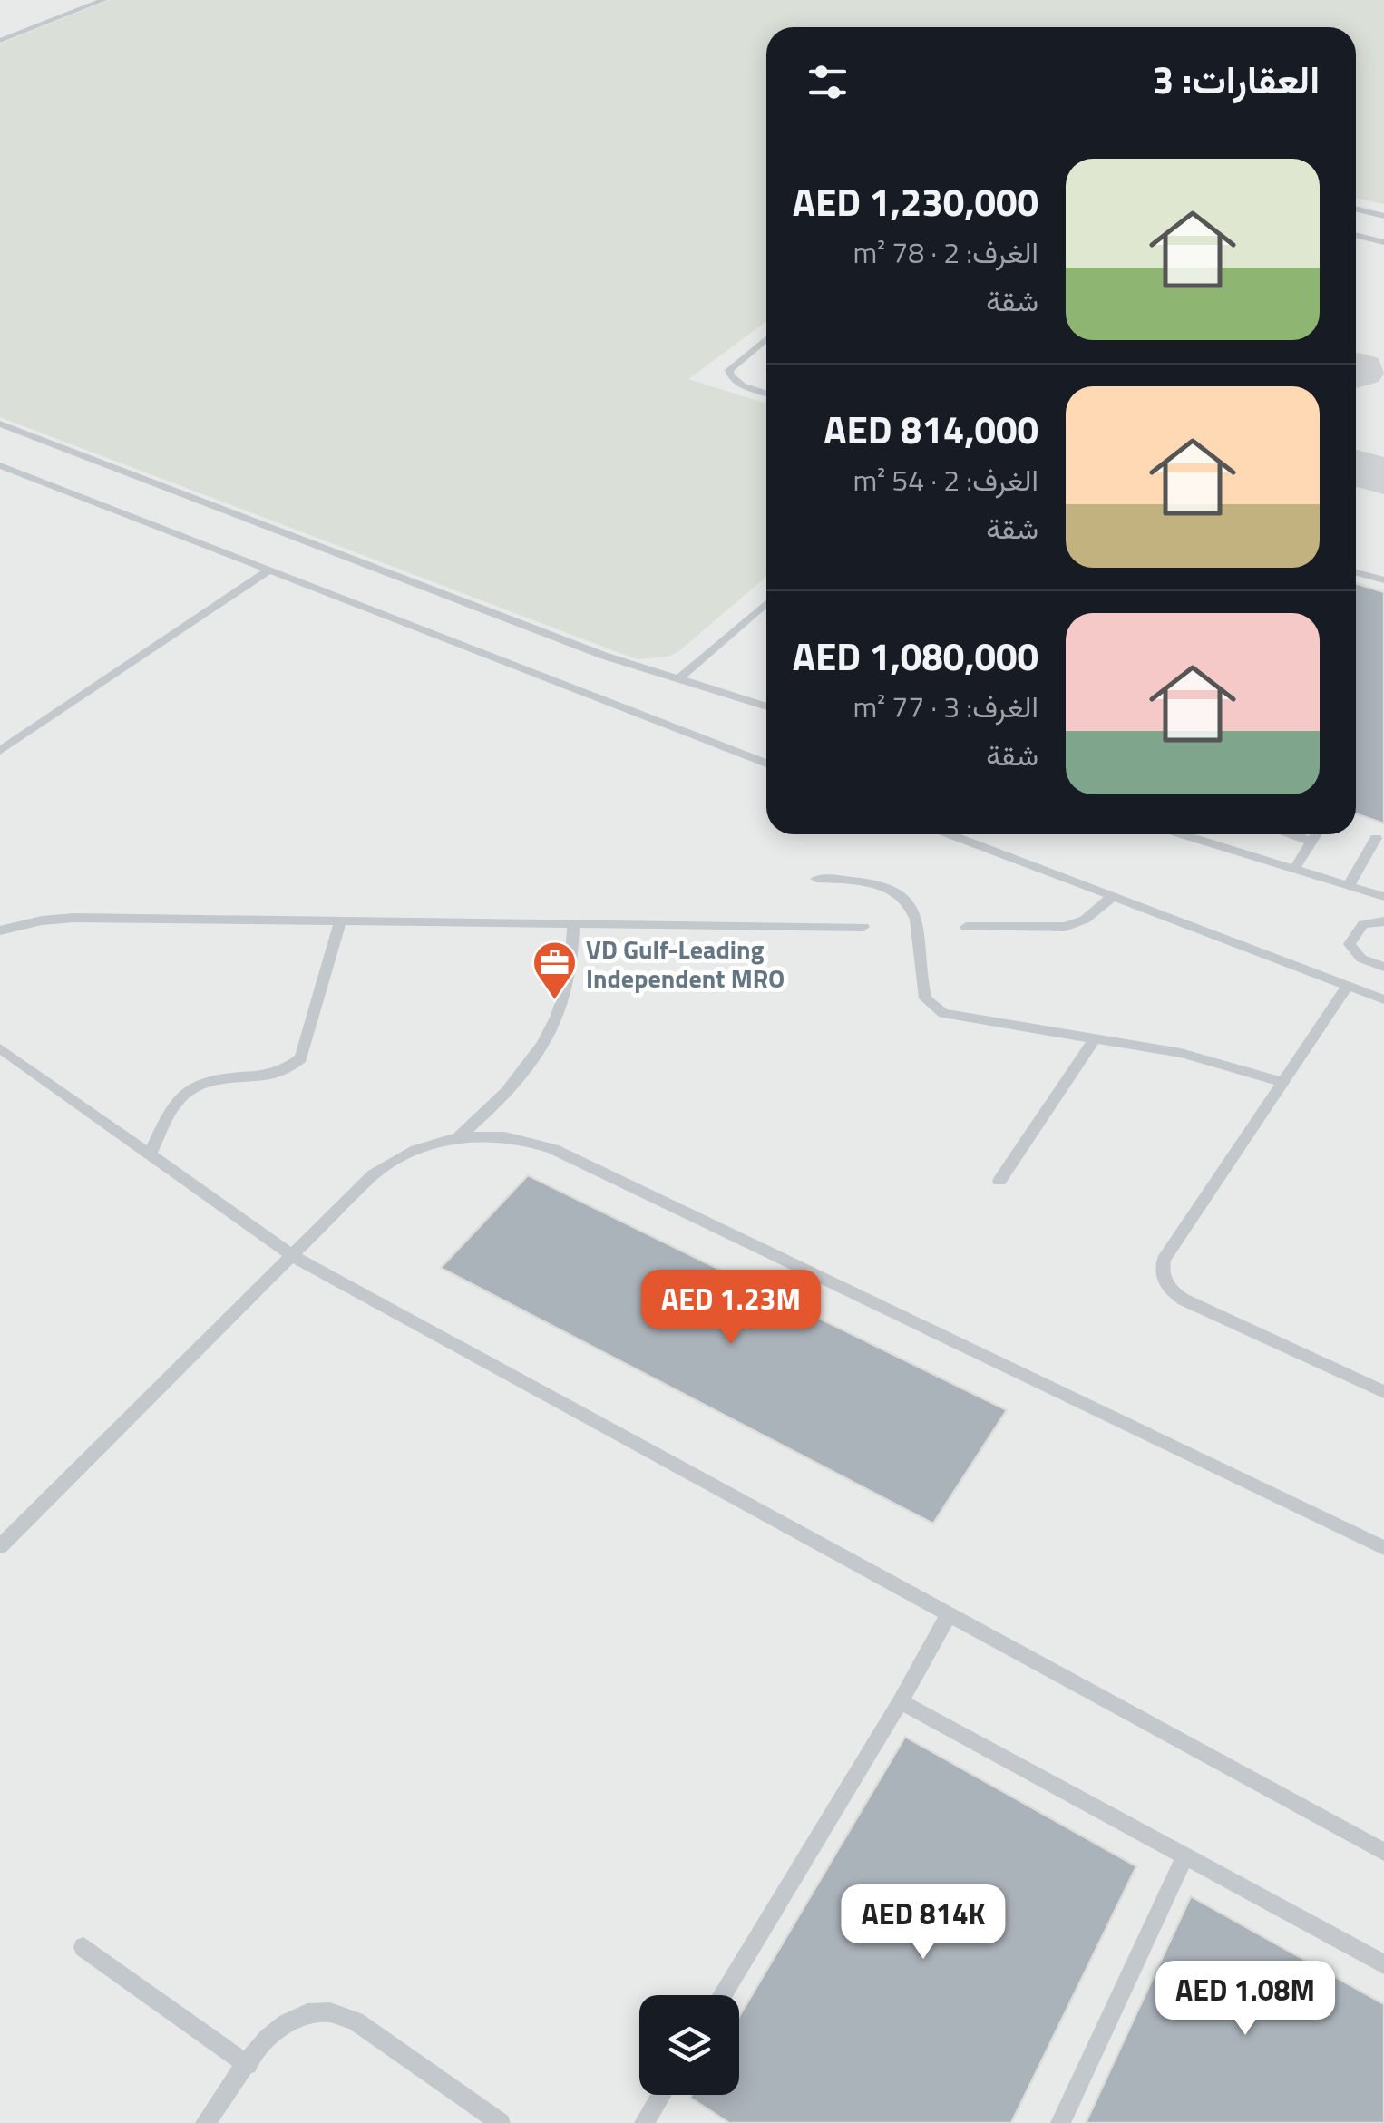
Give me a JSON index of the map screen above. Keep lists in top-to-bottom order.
{
  "places": {
    "office": ["VD Gulf-Leading Independent MRO"]
  },
  "page": {
    "heading": "العقارات: 3",
    "list": [
      {
        "name": "AED 1,230,000",
        "note": "الغرف: 2 · 78 m² · شقة"
      },
      {
        "name": "AED 814,000",
        "note": "الغرف: 2 · 54 m² · شقة"
      },
      {
        "name": "AED 1,080,000",
        "note": "الغرف: 3 · 77 m² · شقة"
      }
    ],
    "price": ["AED 1.23M", "AED 814K", "AED 1.08M"]
  }
}
